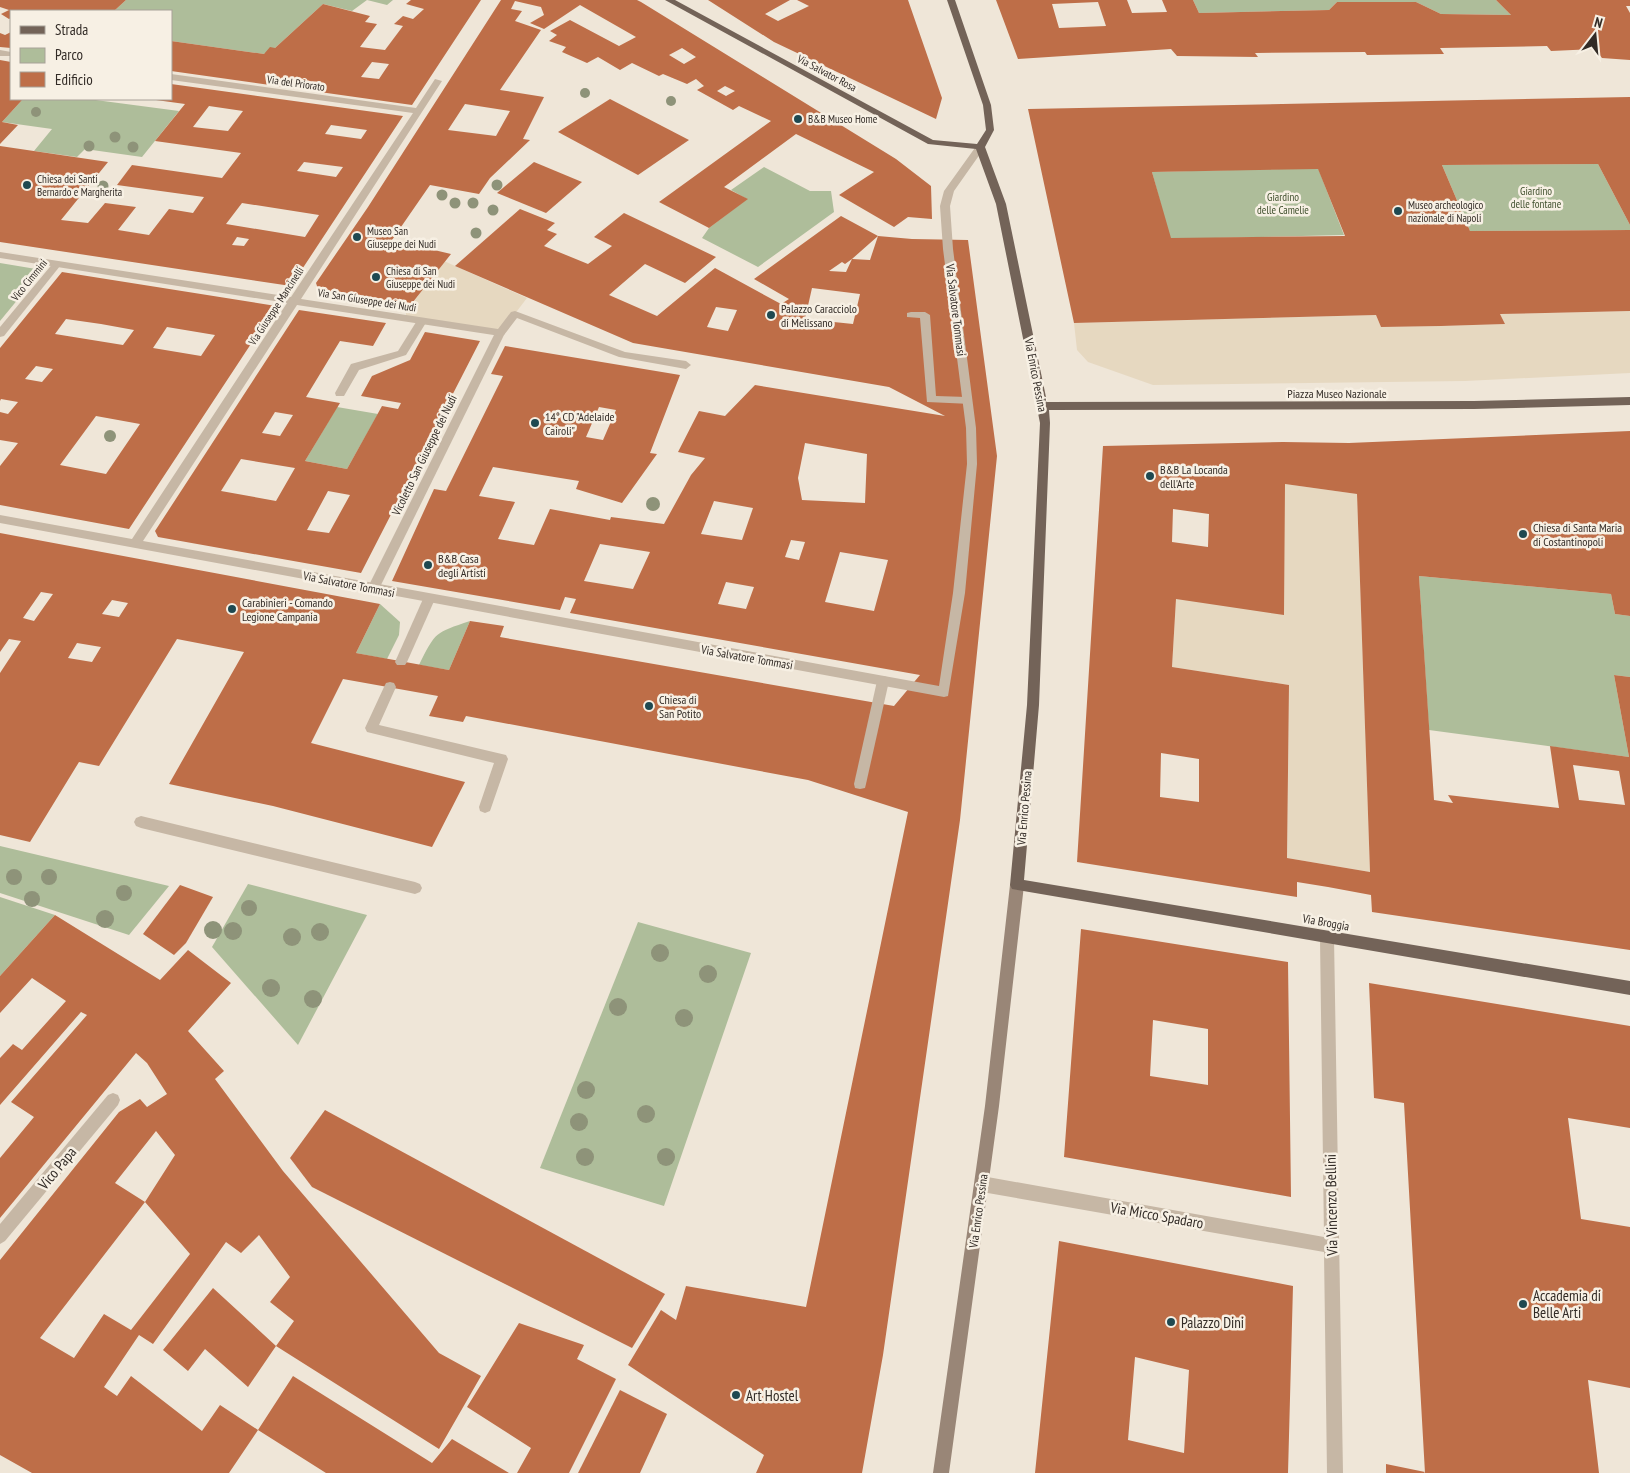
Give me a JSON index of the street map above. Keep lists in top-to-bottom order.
{
  "streets": {
    "main road": [
      "Via Salvator Rosa",
      "Via Enrico Pessina",
      "Piazza Museo Nazionale",
      "Via Broggia"
    ],
    "street": [
      "Via del Priorato",
      "Vico Cimmini",
      "Via San Giuseppe dei Nudi",
      "Via Giuseppe Mancinelli",
      "Via Salvatore Tommasi",
      "Vicoletto San Giuseppe dei Nudi",
      "Vico Papa",
      "Via Vincenzo Bellini",
      "Via Micco Spadaro"
    ]
  },
  "crossings": [
    ["Via Salvator Rosa", "Via Salvatore Tommasi"],
    ["Via Salvator Rosa", "Via Enrico Pessina"],
    ["Via del Priorato", "Via Giuseppe Mancinelli"],
    ["Vico Cimmini", "Via San Giuseppe dei Nudi"],
    ["Via San Giuseppe dei Nudi", "Via Giuseppe Mancinelli"],
    ["Via San Giuseppe dei Nudi", "Vicoletto San Giuseppe dei Nudi"],
    ["Via Giuseppe Mancinelli", "Via Salvatore Tommasi"],
    ["Via Salvatore Tommasi", "Via Enrico Pessina"],
    ["Via Salvatore Tommasi", "Vicoletto San Giuseppe dei Nudi"],
    ["Via Enrico Pessina", "Piazza Museo Nazionale"],
    ["Via Enrico Pessina", "Via Broggia"],
    ["Via Enrico Pessina", "Via Micco Spadaro"],
    ["Via Broggia", "Via Vincenzo Bellini"],
    ["Via Vincenzo Bellini", "Via Micco Spadaro"]
  ],
  "parks": ["Giardino delle fontane", "Giardino delle Camelie"],
  "places": [
    "B&B Museo Home",
    "Chiesa dei Santi Bernardo e Margherita",
    "Museo archeologico nazionale di Napoli",
    "Museo San Giuseppe dei Nudi",
    "Chiesa di San Giuseppe dei Nudi",
    "Palazzo Caracciolo di Melissano",
    "14° CD \"Adelaide Cairoli\"",
    "B&B La Locanda dell'Arte",
    "Chiesa di Santa Maria di Costantinopoli",
    "B&B Casa degli Artisti",
    "Carabinieri - Comando Legione Campania",
    "Chiesa di San Potito",
    "Accademia di Belle Arti",
    "Palazzo Dini",
    "Art Hostel"
  ],
  "legend": ["Strada", "Parco", "Edificio"],
  "north": "top"
}
